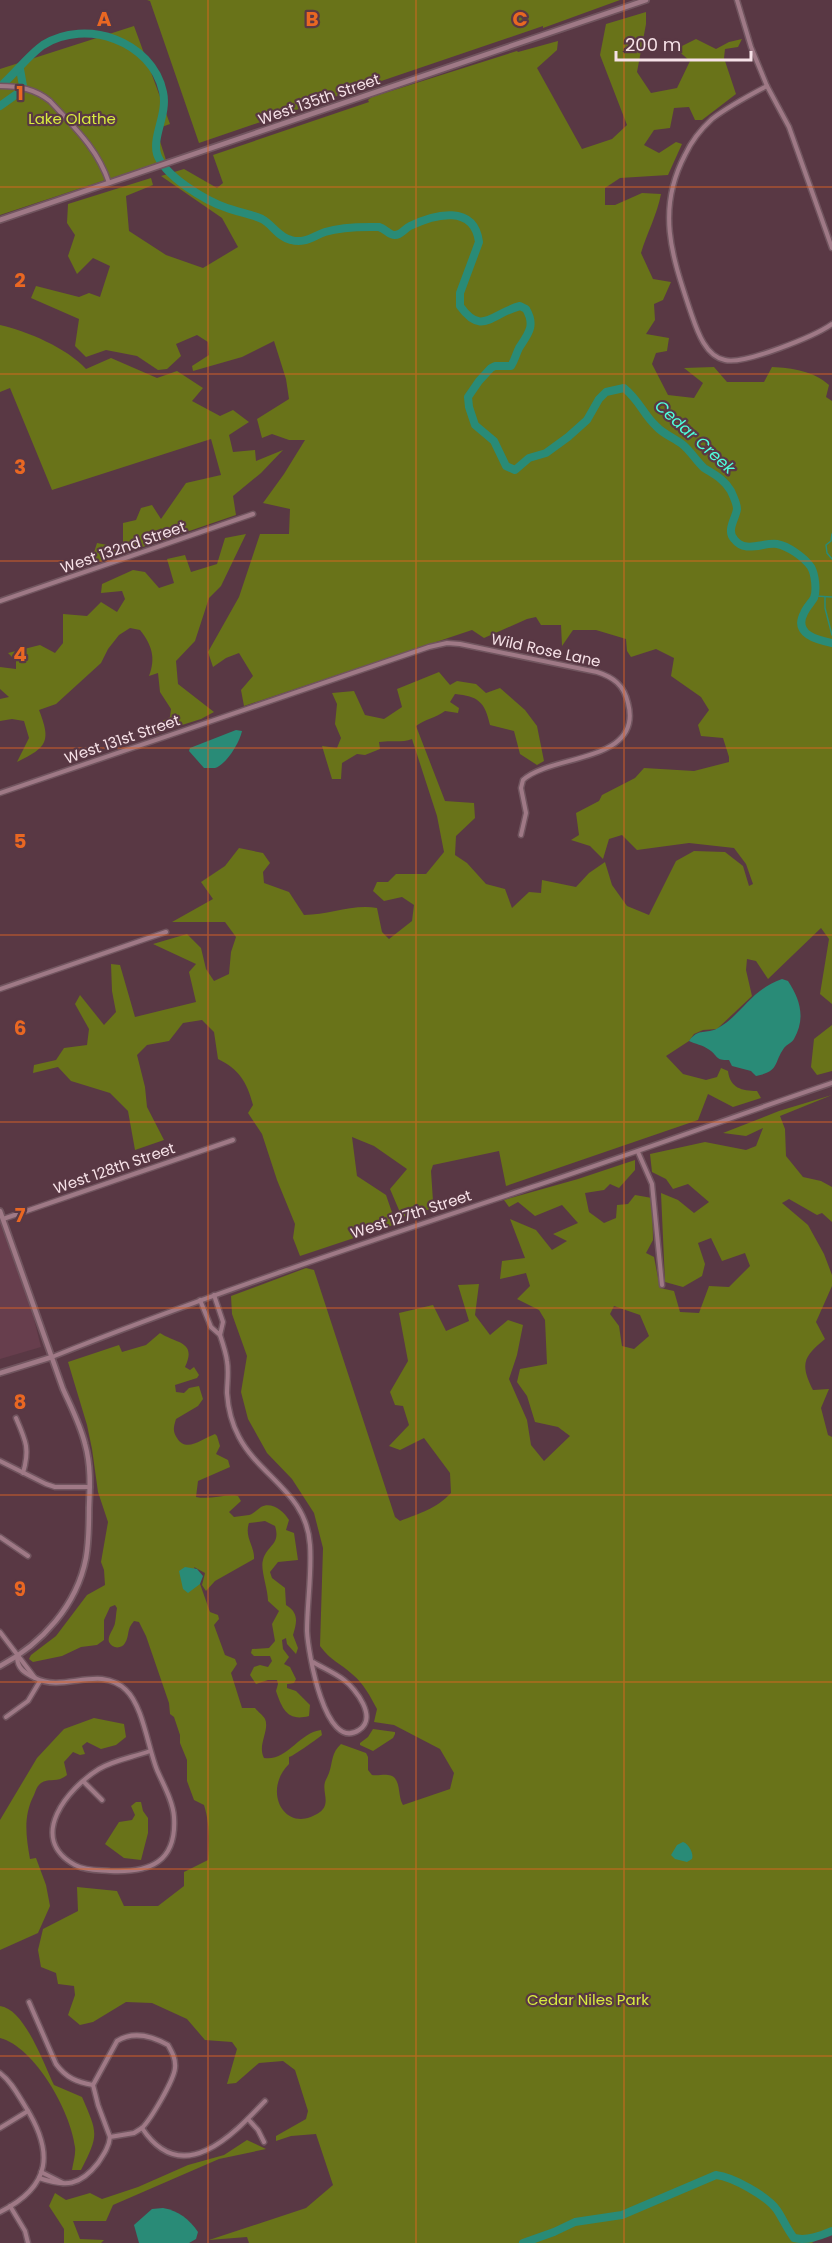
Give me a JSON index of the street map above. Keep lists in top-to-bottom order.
{
  "streets": {
    "street": [
      "West 135th Street",
      "West 132nd Street",
      "Wild Rose Lane",
      "West 131st Street",
      "West 128th Street",
      "West 127th Street"
    ]
  },
  "crossings": [
    ["Wild Rose Lane", "West 131st Street"]
  ],
  "water": ["Cedar Creek"],
  "parks": ["Lake Olathe", "Cedar Niles Park"],
  "scale_bar": "200 m",
  "grid": {
    "columns": ["A", "B", "C"],
    "rows": [
      "1",
      "2",
      "3",
      "4",
      "5",
      "6",
      "7",
      "8",
      "9"
    ]
  }
}
